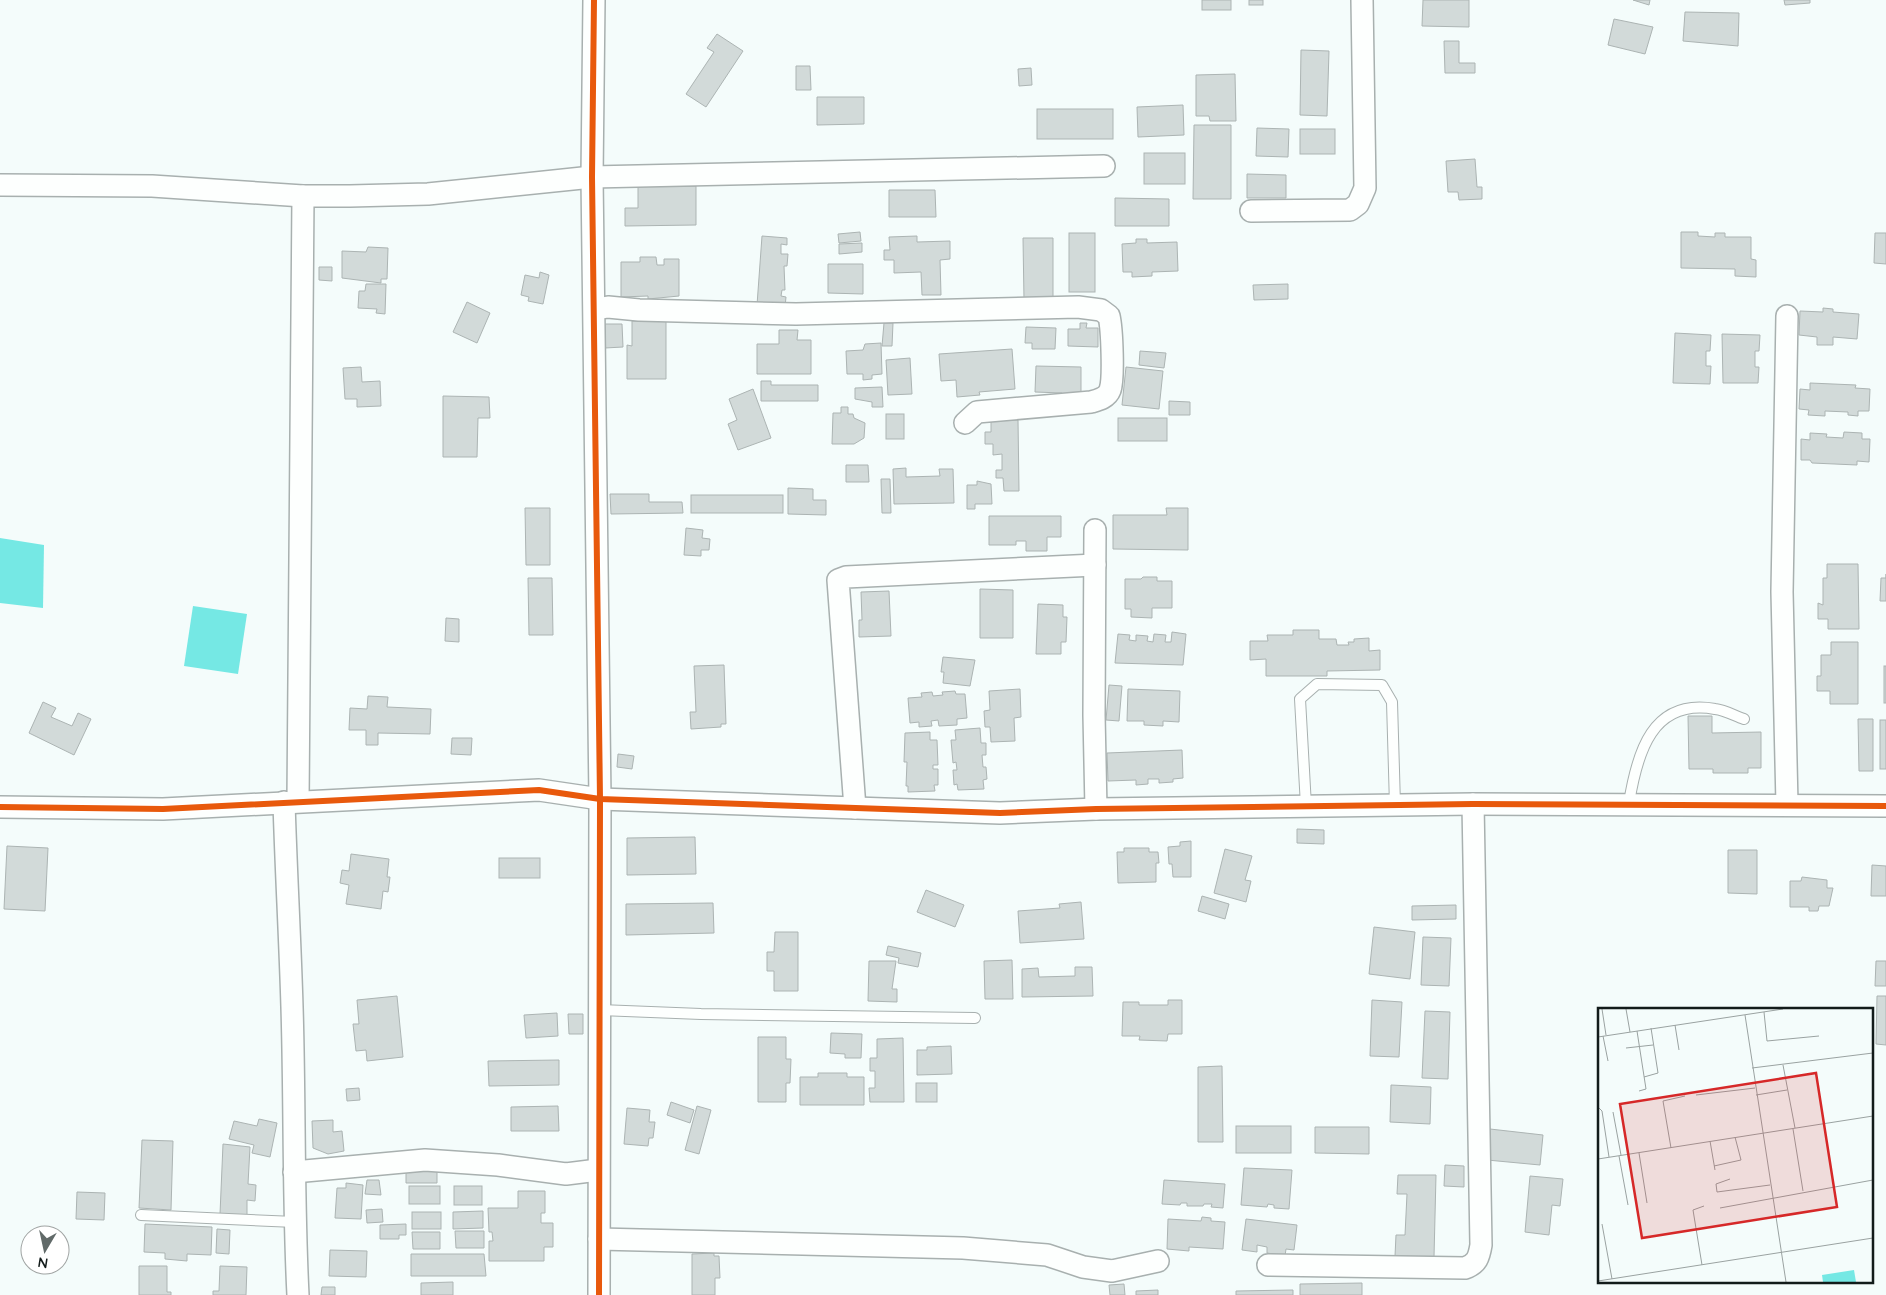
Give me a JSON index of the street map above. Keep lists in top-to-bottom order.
{
  "north": "bottom"
}
